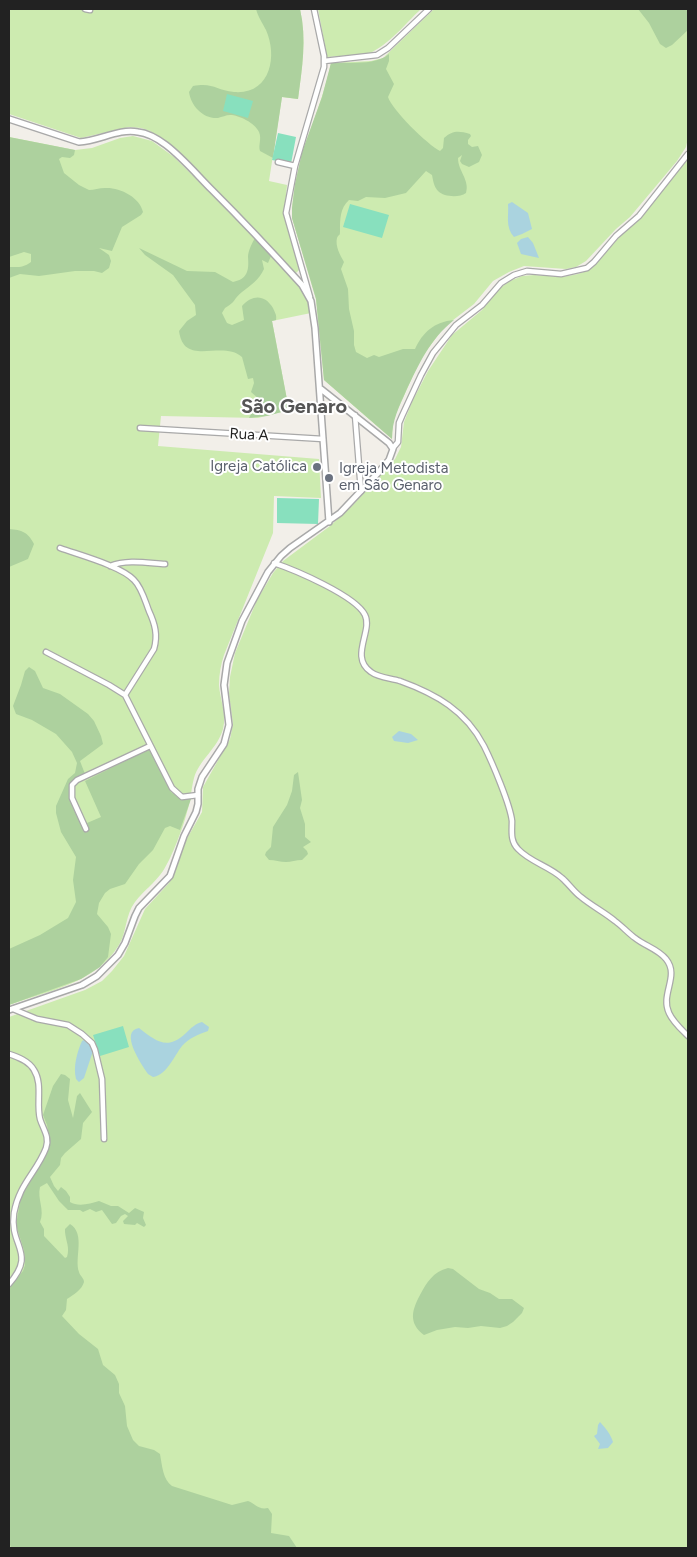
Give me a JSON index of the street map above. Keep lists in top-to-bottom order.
{
  "streets": {
    "street": ["Rua A"]
  },
  "districts": ["São Genaro"],
  "places": ["Igreja Católica", "Igreja Metodista em São Genaro"]
}
